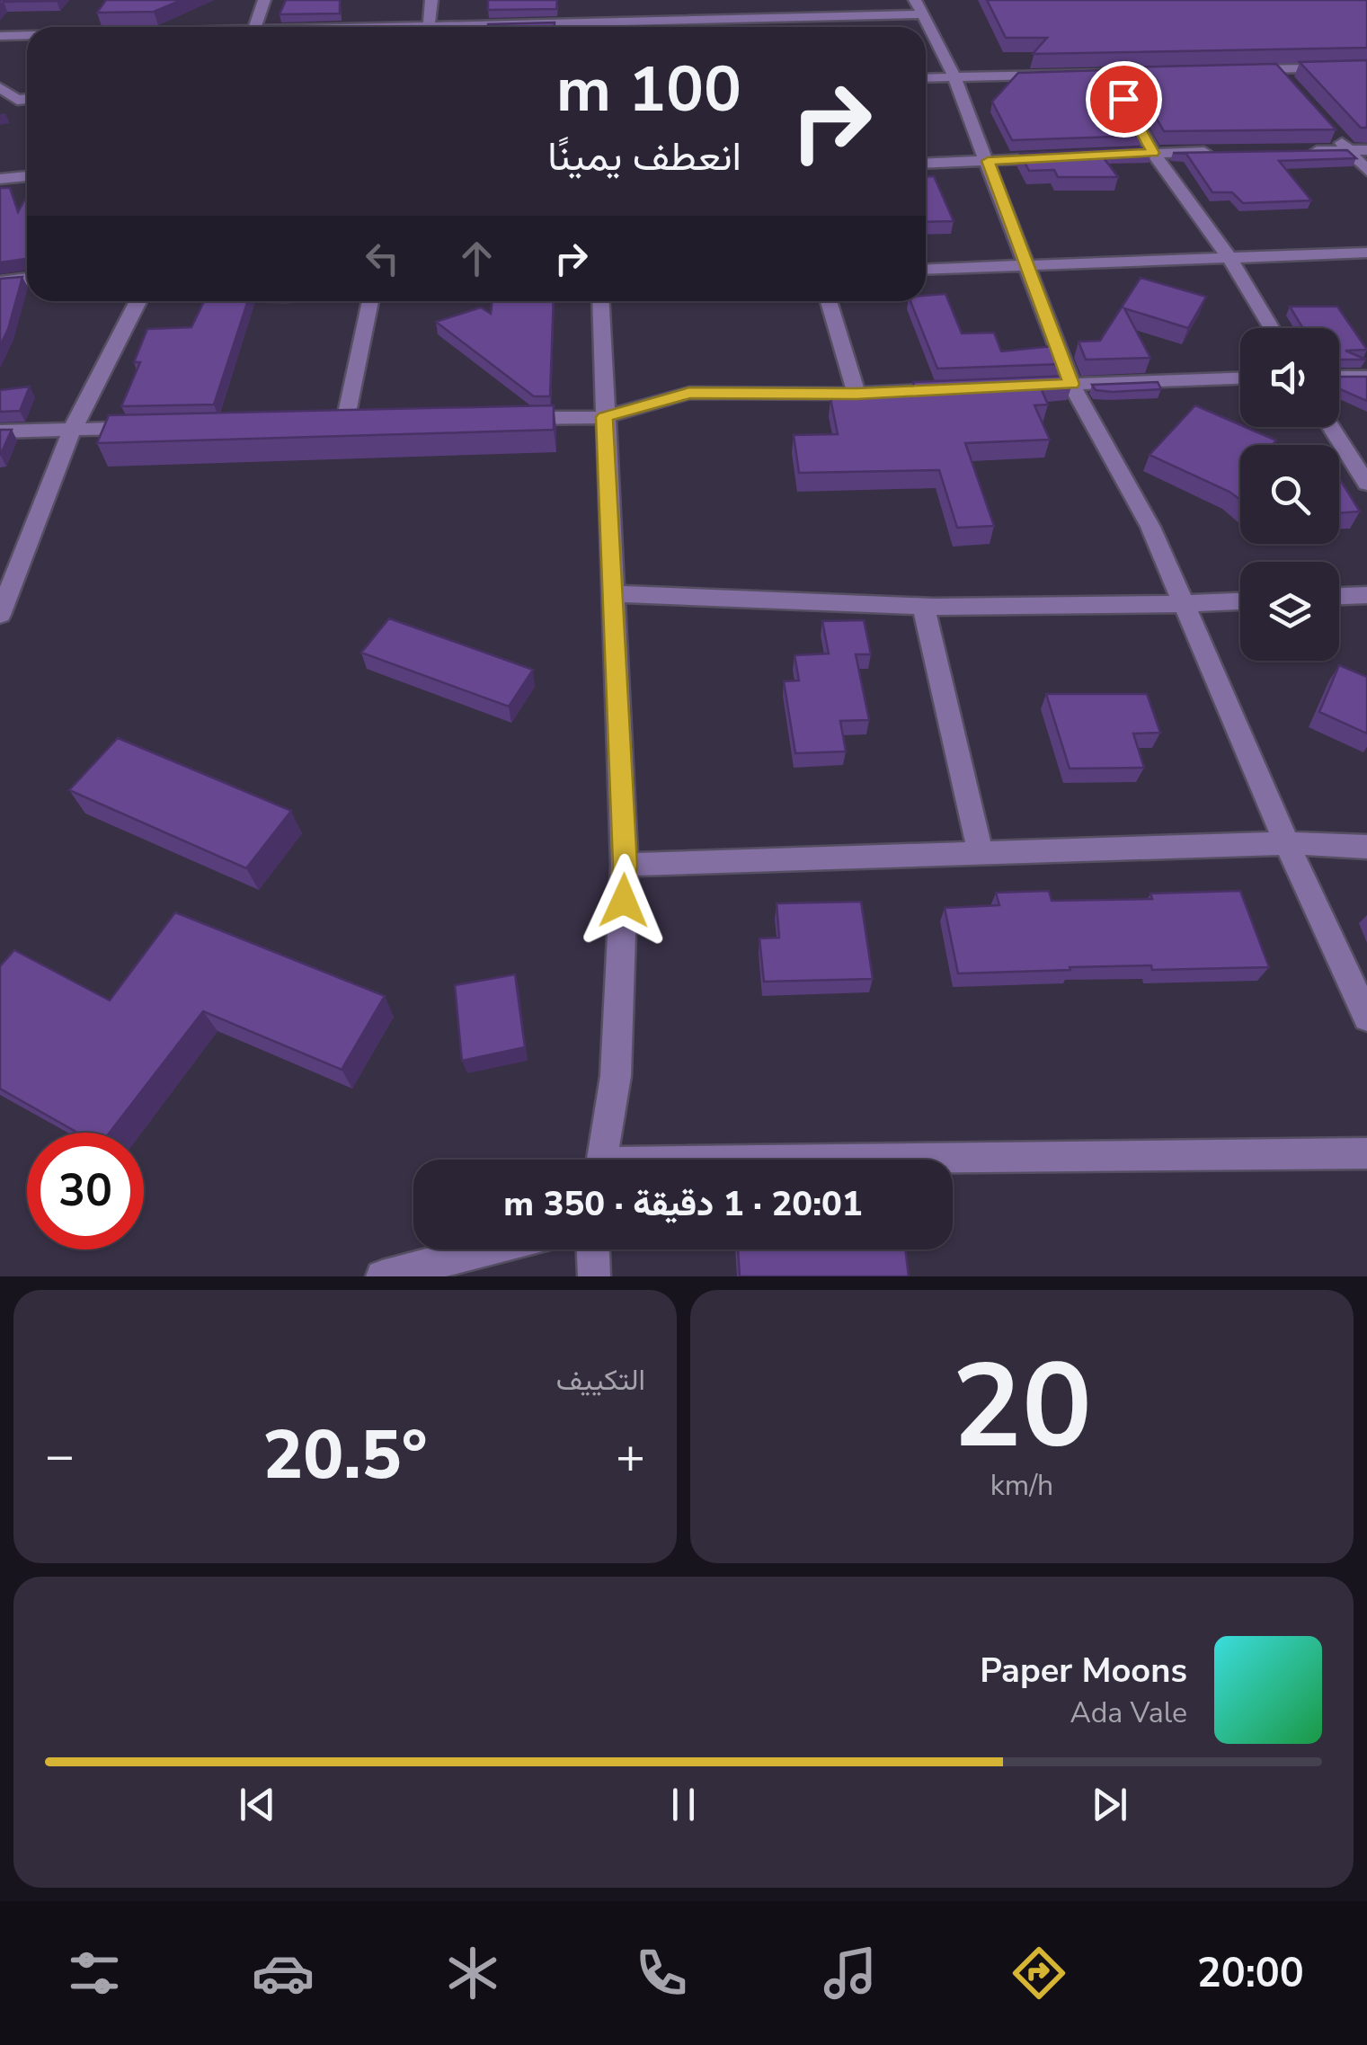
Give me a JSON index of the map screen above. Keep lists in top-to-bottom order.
{
  "page": {
    "turn": ["100 m", "انعطف يمينًا"],
    "limit": "30",
    "trip": "20:01 · 1 دقيقة · 350 m",
    "tile": [
      ["20", "km/h"],
      "التكييف"
    ],
    "heat": ["−", "20.5°", "+"],
    "song": ["Paper Moons", "Ada Vale"],
    "tabs": "20:00"
  }
}
